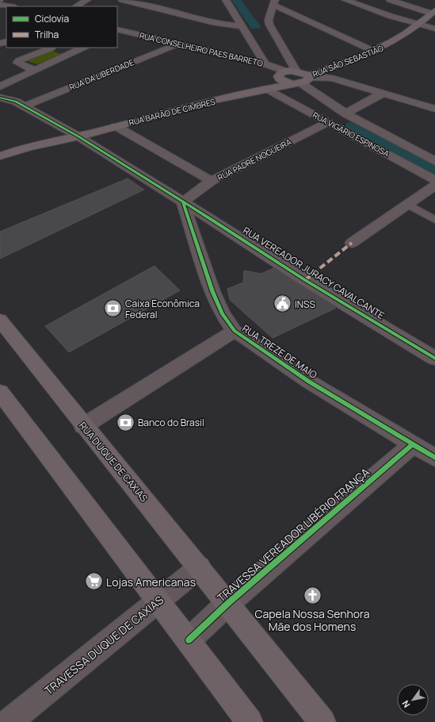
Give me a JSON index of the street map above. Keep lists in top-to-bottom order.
{
  "streets": {
    "main road": ["RUA SÃO SEBASTIÃO", "RUA BARÃO DE CIMBRES", "RUA DUQUE DE CAXIAS"],
    "street": [
      "RUA CONSELHEIRO PAES BARRETO",
      "RUA DA LIBERDADE",
      "RUA VIGÁRIO ESPINOSA",
      "RUA PADRE NOGUEIRA",
      "RUA VEREADOR JURACY CAVALCANTE",
      "RUA TREZE DE MAIO",
      "TRAVESSA VEREADOR LIBÉRIO FRANÇA",
      "TRAVESSA DUQUE DE CAXIAS"
    ]
  },
  "crossings": [
    ["RUA CONSELHEIRO PAES BARRETO", "RUA SÃO SEBASTIÃO"],
    ["RUA CONSELHEIRO PAES BARRETO", "RUA DA LIBERDADE"],
    ["RUA SÃO SEBASTIÃO", "RUA BARÃO DE CIMBRES"],
    ["RUA SÃO SEBASTIÃO", "RUA VIGÁRIO ESPINOSA"],
    ["RUA DA LIBERDADE", "RUA VEREADOR JURACY CAVALCANTE"],
    ["RUA BARÃO DE CIMBRES", "RUA VIGÁRIO ESPINOSA"],
    ["RUA BARÃO DE CIMBRES", "RUA VEREADOR JURACY CAVALCANTE"],
    ["RUA VIGÁRIO ESPINOSA", "RUA PADRE NOGUEIRA"],
    ["RUA PADRE NOGUEIRA", "RUA VEREADOR JURACY CAVALCANTE"],
    ["RUA PADRE NOGUEIRA", "RUA TREZE DE MAIO"],
    ["RUA VEREADOR JURACY CAVALCANTE", "RUA TREZE DE MAIO"],
    ["RUA TREZE DE MAIO", "TRAVESSA VEREADOR LIBÉRIO FRANÇA"],
    ["RUA DUQUE DE CAXIAS", "TRAVESSA VEREADOR LIBÉRIO FRANÇA"],
    ["RUA DUQUE DE CAXIAS", "TRAVESSA DUQUE DE CAXIAS"]
  ],
  "places": {
    "public building": ["INSS"],
    "bank": ["Caixa Econômica Federal", "Banco do Brasil"],
    "supermarket": ["Lojas Americanas"],
    "church": ["Capela Nossa Senhora Mãe dos Homens"]
  },
  "legend": ["Ciclovia", "Trilha"],
  "north": "bottom left"
}
